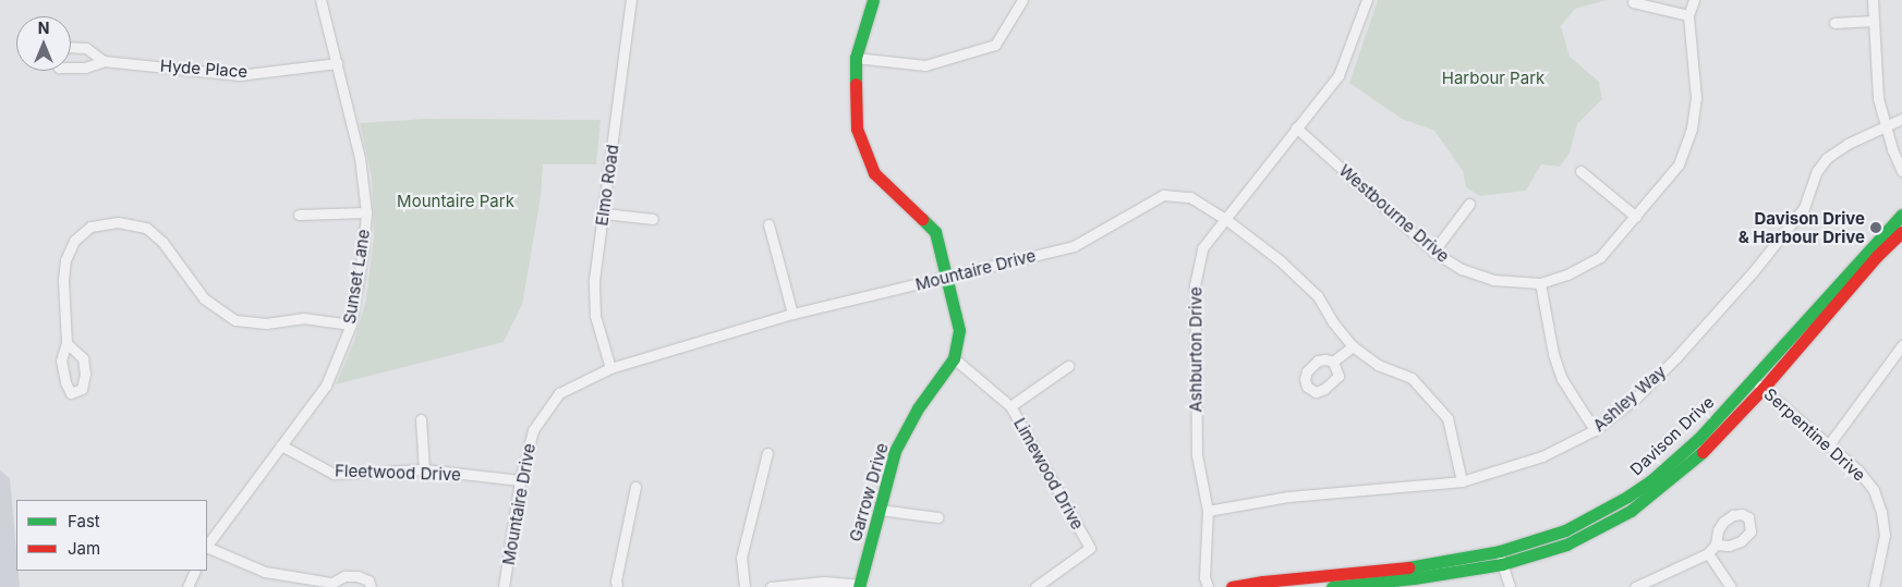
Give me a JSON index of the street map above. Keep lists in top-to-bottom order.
{
  "streets": {
    "main road": ["Davison Drive", "Garrow Drive"],
    "street": [
      "Hyde Place",
      "Elmo Road",
      "Westbourne Drive",
      "Mountaire Drive",
      "Sunset Lane",
      "Ashburton Drive",
      "Ashley Way",
      "Serpentine Drive",
      "Fleetwood Drive",
      "Limewood Drive"
    ]
  },
  "crossings": [
    ["Hyde Place", "Sunset Lane"],
    ["Elmo Road", "Mountaire Drive"],
    ["Westbourne Drive", "Ashburton Drive"],
    ["Mountaire Drive", "Ashburton Drive"],
    ["Mountaire Drive", "Ashley Way"],
    ["Mountaire Drive", "Fleetwood Drive"],
    ["Mountaire Drive", "Garrow Drive"],
    ["Sunset Lane", "Fleetwood Drive"],
    ["Ashburton Drive", "Ashley Way"],
    ["Serpentine Drive", "Davison Drive"],
    ["Limewood Drive", "Garrow Drive"]
  ],
  "parks": ["Harbour Park", "Mountaire Park"],
  "places": ["Davison Drive & Harbour Drive"],
  "legend": ["Fast", "Jam"],
  "north": "top"
}
